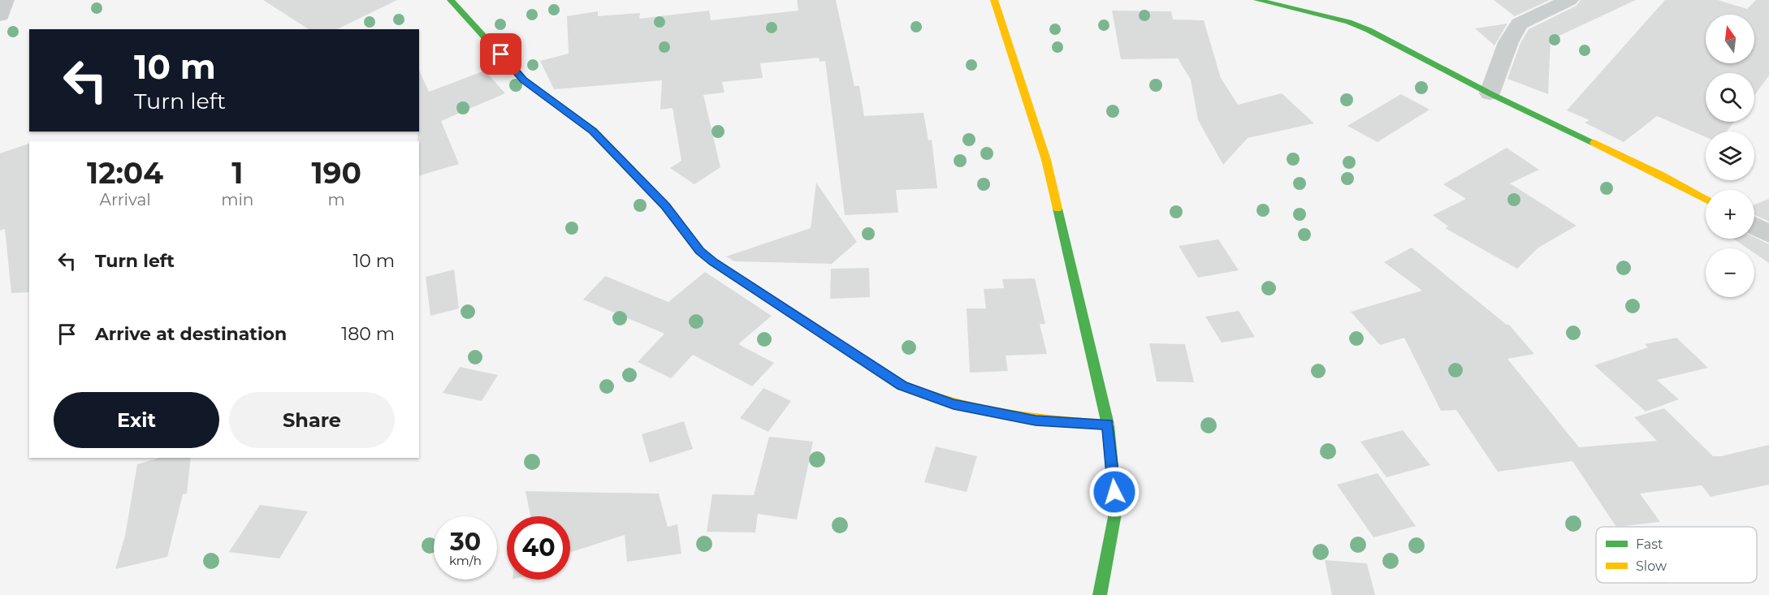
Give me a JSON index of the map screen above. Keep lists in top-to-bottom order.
{
  "legend": ["Fast", "Slow"],
  "north": "top",
  "page": {
    "map_buttons": ["+", "−"],
    "turn": ["10 m", "Turn left"],
    "eta": [
      "12:04",
      "Arrival",
      "1",
      "min",
      "190",
      "m"
    ],
    "list": [
      {
        "name": "Turn left",
        "value": "10 m"
      },
      {
        "name": "Arrive at destination",
        "value": "180 m"
      }
    ],
    "buttons": ["Exit", "Share"],
    "speed": "30 km/h",
    "limit": "40"
  }
}
